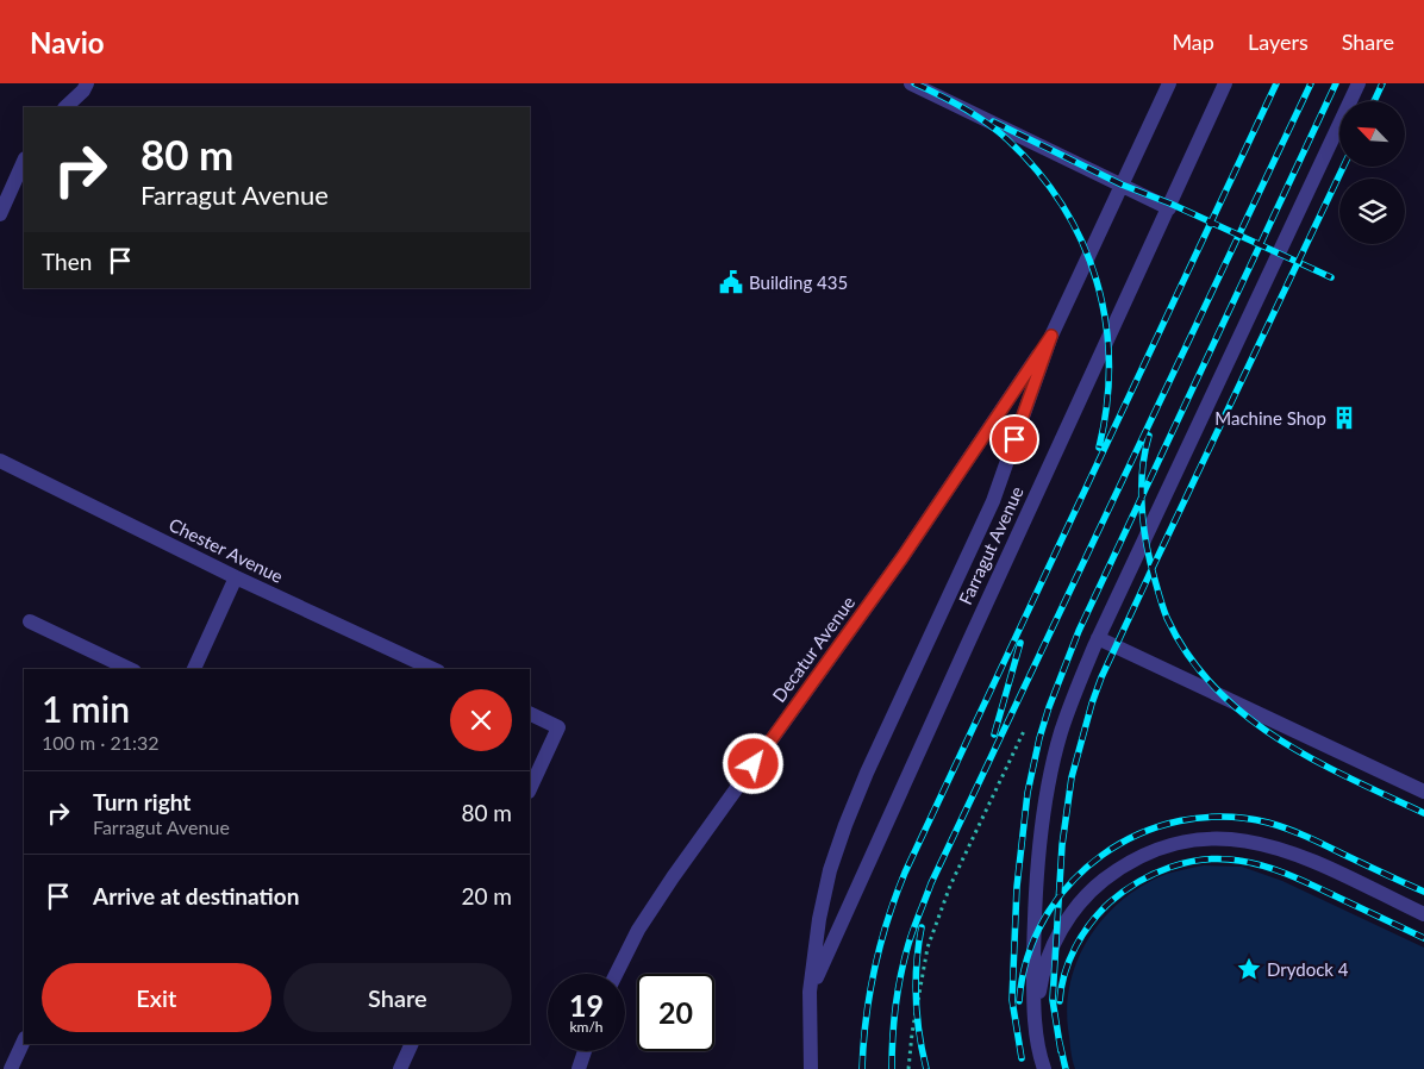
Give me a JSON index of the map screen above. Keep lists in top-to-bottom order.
{
  "streets": {
    "street": ["Farragut Avenue", "Chester Avenue", "Decatur Avenue"]
  },
  "crossings": [
    ["Farragut Avenue", "Decatur Avenue"]
  ],
  "places": {
    "public building": ["Building 435"],
    "building": ["Machine Shop"],
    "place": ["Drydock 4"]
  },
  "north": "top left",
  "page": {
    "header": "Navio",
    "nav": ["Map", "Layers", "Share"],
    "turn": ["80 m", "Farragut Avenue"],
    "then": "Then",
    "heading": ["1 min", "100 m · 21:32"],
    "list": [
      {
        "name": "Turn right",
        "note": "Farragut Avenue",
        "value": "80 m"
      },
      {
        "name": "Arrive at destination",
        "value": "20 m"
      }
    ],
    "buttons": ["Exit", "Share"],
    "speed": "19 km/h",
    "limit": "20"
  }
}
